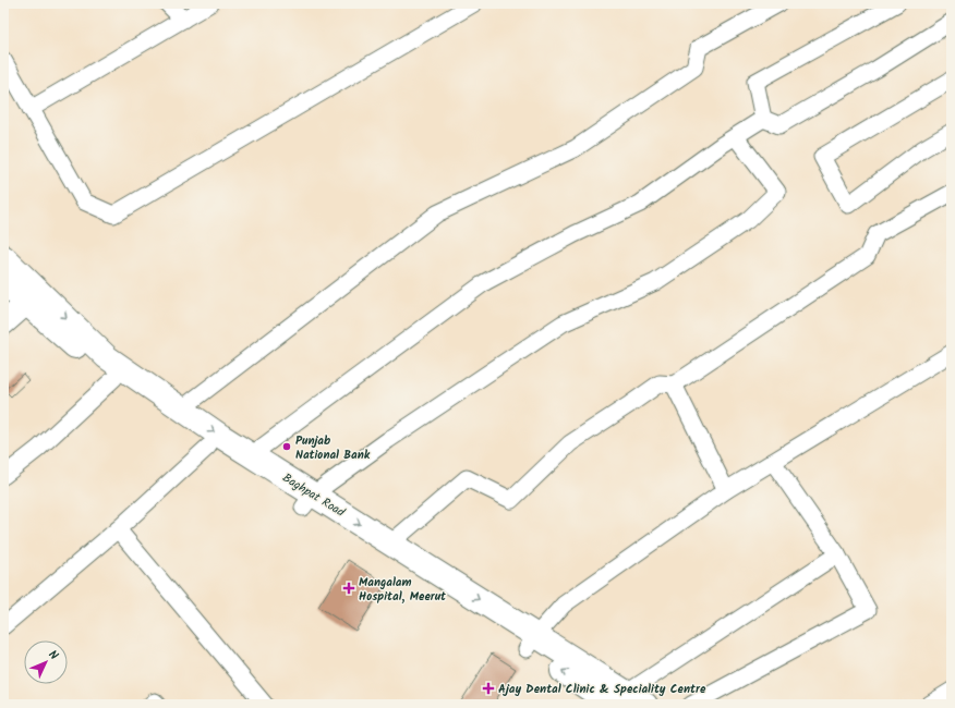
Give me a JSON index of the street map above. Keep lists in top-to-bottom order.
{
  "streets": {
    "main road": ["Baghpat Road"]
  },
  "places": {
    "other": ["Punjab National Bank"],
    "health": ["Mangalam Hospital, Meerut", "Ajay Dental Clinic & Speciality Centre"]
  },
  "north": "top right"
}
